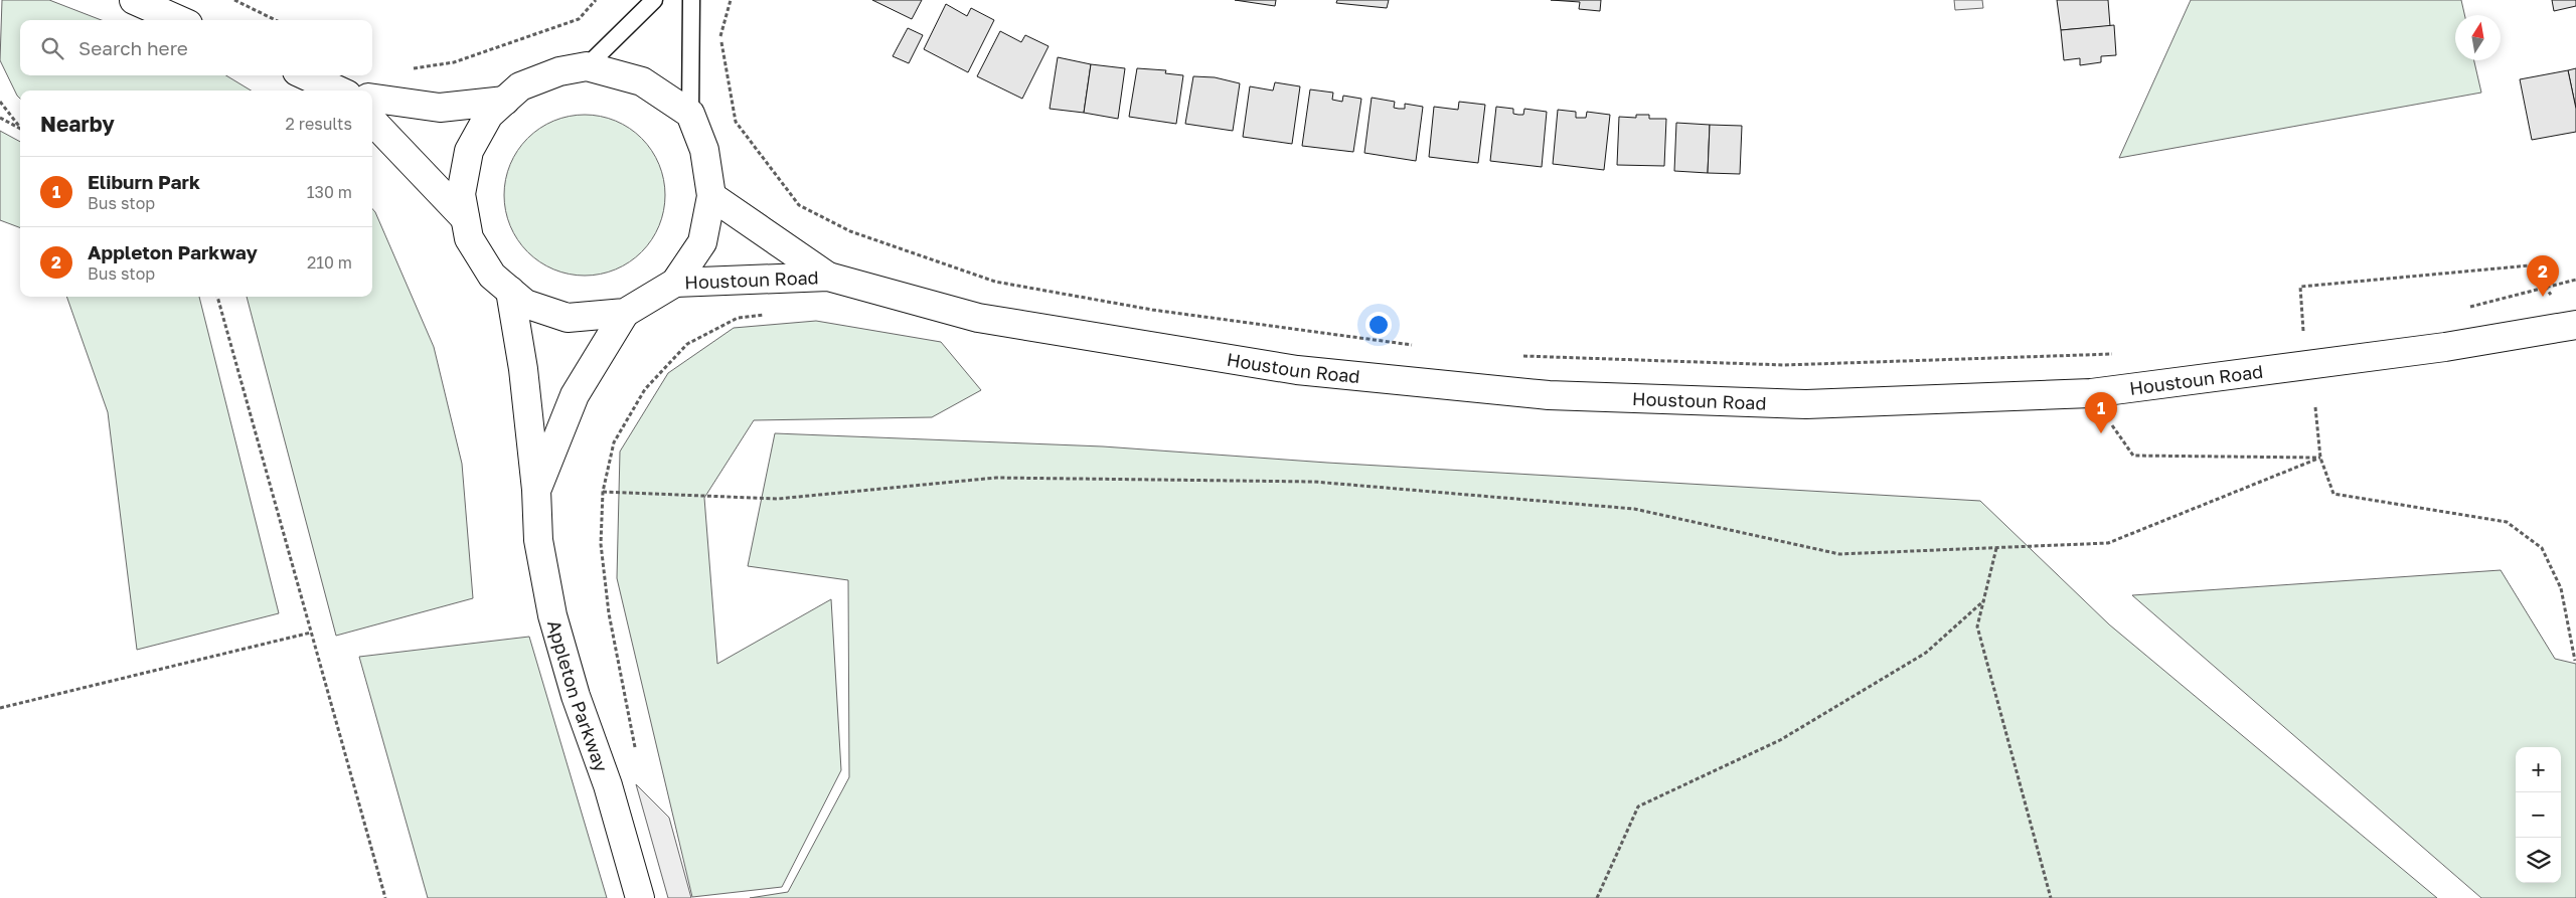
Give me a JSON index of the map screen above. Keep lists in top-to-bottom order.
{
  "streets": {
    "street": ["Houstoun Road", "Appleton Parkway"]
  },
  "north": "top",
  "page": {
    "search": "Search here",
    "heading": ["Nearby", "2 results"],
    "list": [
      {
        "mark": "1",
        "name": "Eliburn Park",
        "note": "Bus stop",
        "value": "130 m"
      },
      {
        "mark": "2",
        "name": "Appleton Parkway",
        "note": "Bus stop",
        "value": "210 m"
      }
    ],
    "pins": ["2", "1"],
    "map_buttons": ["+", "−"]
  }
}
